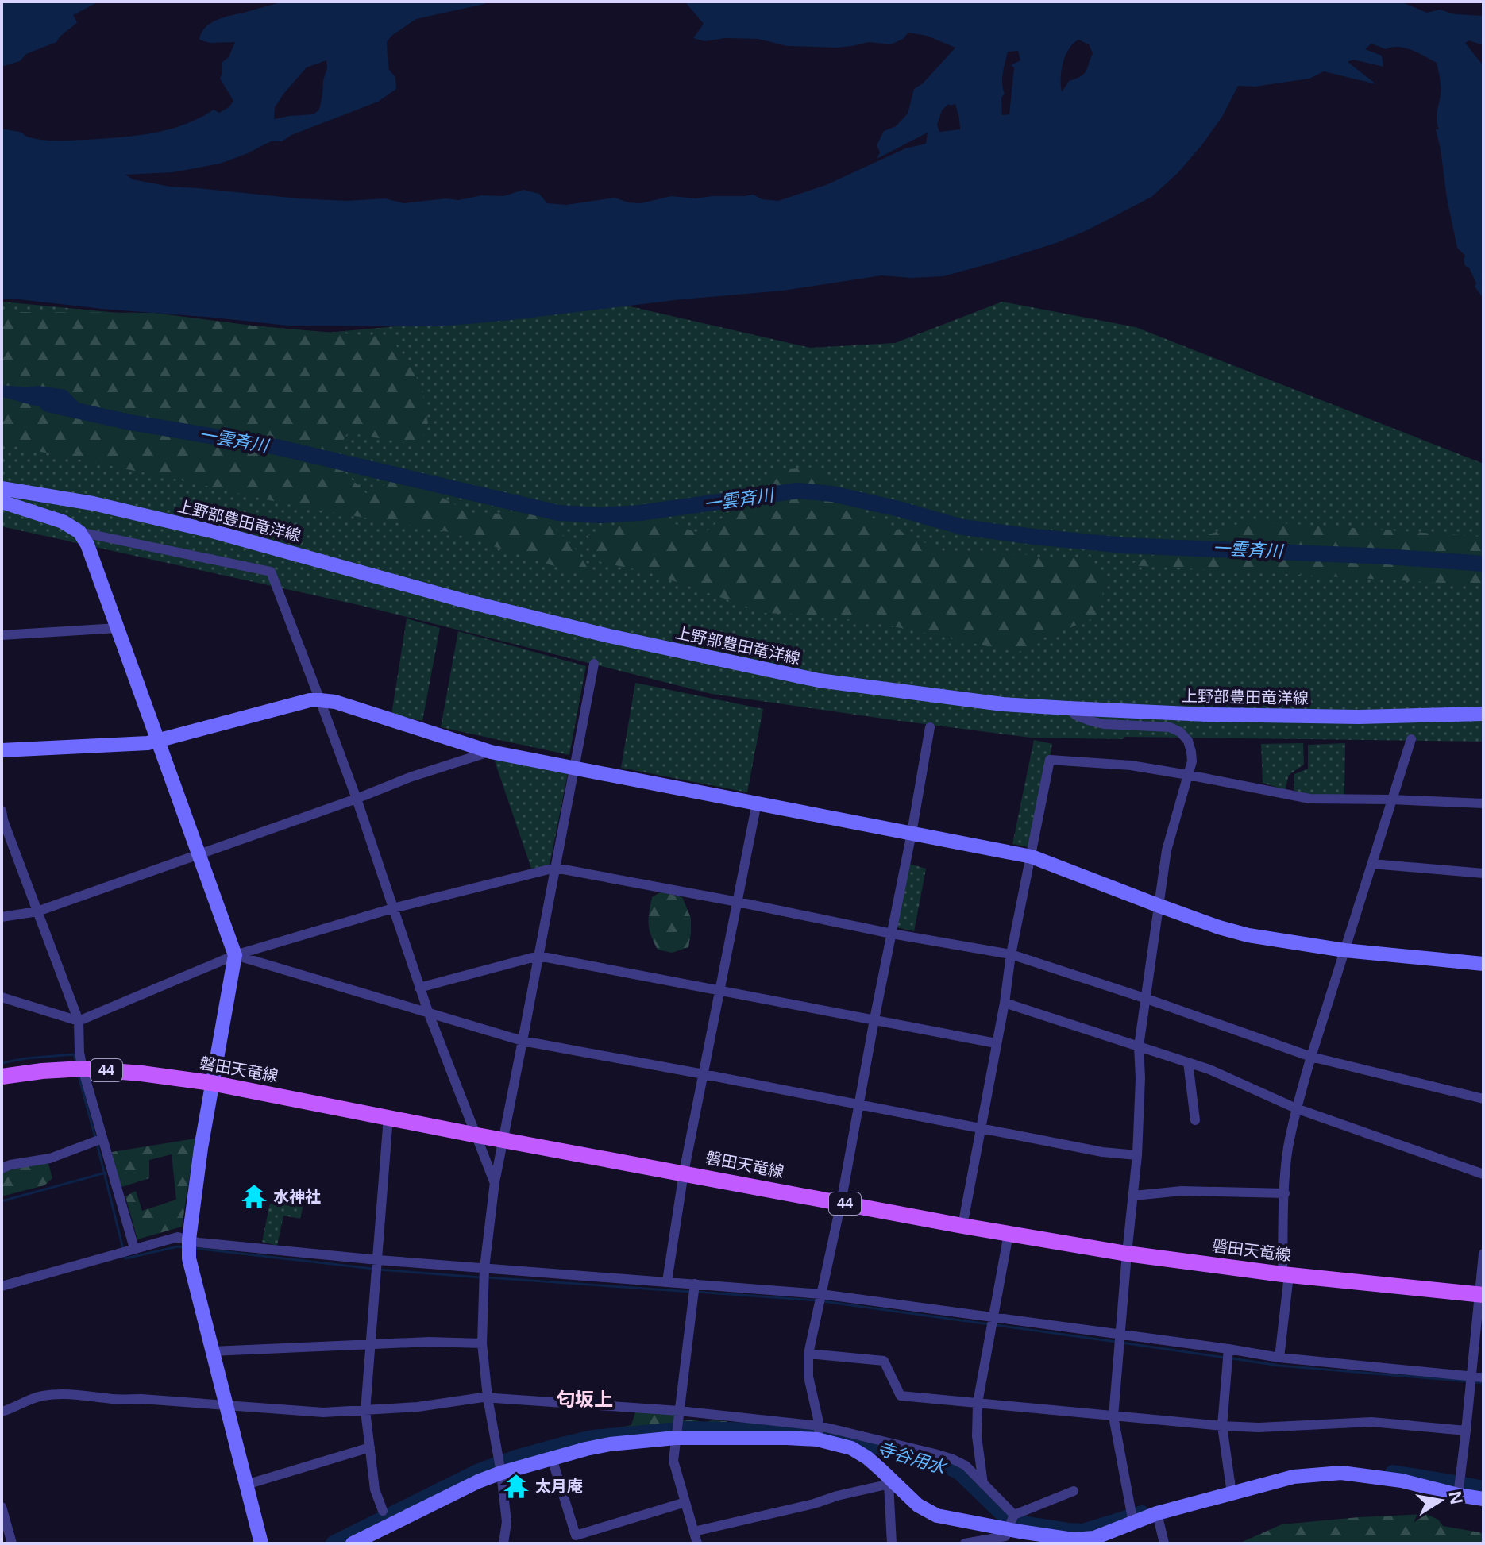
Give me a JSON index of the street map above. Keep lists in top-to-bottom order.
{
  "streets": {
    "main road": ["磐田天竜線", "44"],
    "street": ["上野部豊田竜洋線"]
  },
  "districts": ["匂坂上"],
  "water": ["一雲斉川", "寺谷用水"],
  "places": {
    "temple": ["水神社", "太月庵"]
  },
  "north": "right"
}
